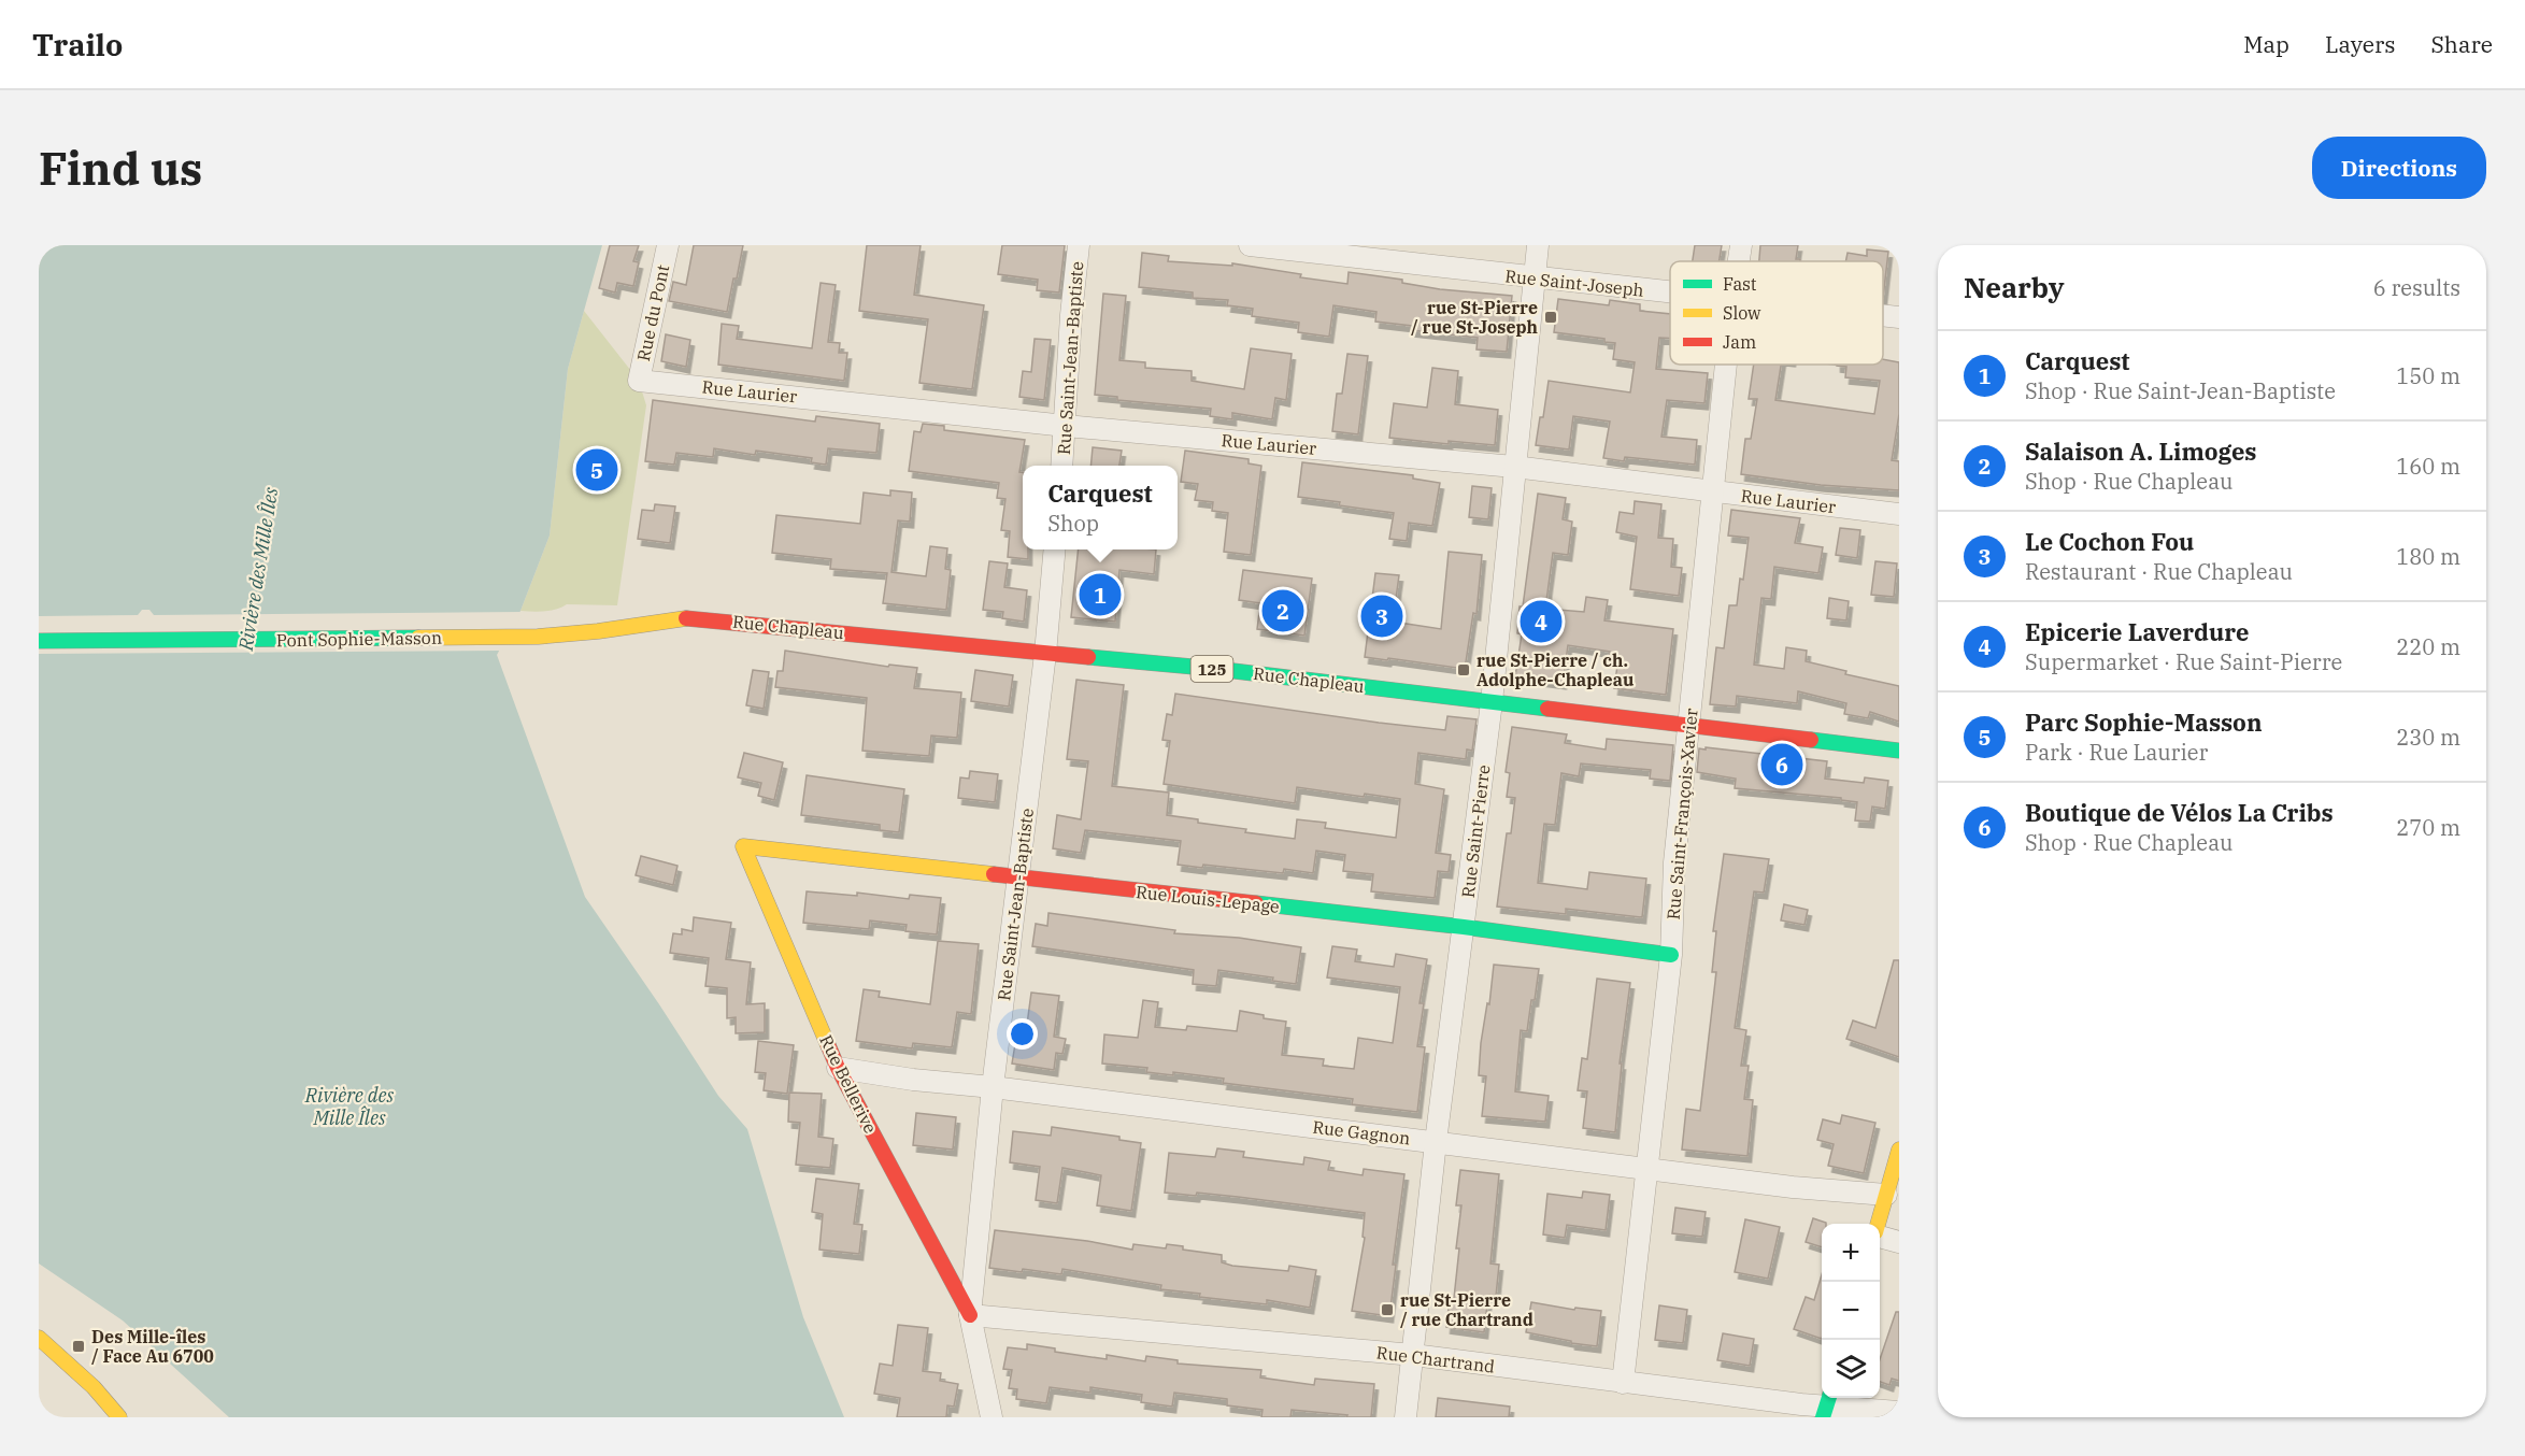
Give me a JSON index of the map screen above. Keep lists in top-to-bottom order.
{
  "streets": {
    "main road": [
      "Rue Chapleau",
      "Pont Sophie-Masson",
      "125",
      "Rue Louis-Lepage",
      "Rue Bellerive"
    ],
    "street": [
      "Rue Saint-Joseph",
      "Rue du Pont",
      "Rue Saint-Jean-Baptiste",
      "Rue Laurier",
      "Rue Saint-François-Xavier",
      "Rue Saint-Pierre",
      "Rue Gagnon",
      "Rue Chartrand"
    ]
  },
  "crossings": [
    ["Rue Saint-Joseph", "Rue Saint-Pierre"],
    ["Rue du Pont", "Rue Laurier"],
    ["Rue Saint-Jean-Baptiste", "Rue Laurier"],
    ["Rue Saint-Jean-Baptiste", "Rue Chapleau"],
    ["Rue Saint-Jean-Baptiste", "Rue Louis-Lepage"],
    ["Rue Saint-Jean-Baptiste", "Rue Bellerive"],
    ["Rue Saint-Jean-Baptiste", "Rue Gagnon"],
    ["Rue Saint-Jean-Baptiste", "Rue Chartrand"],
    ["Rue Laurier", "Rue Saint-François-Xavier"],
    ["Rue Laurier", "Rue Saint-Pierre"],
    ["Rue Chapleau", "Pont Sophie-Masson"],
    ["Rue Chapleau", "Rue Saint-François-Xavier"],
    ["Rue Chapleau", "Rue Saint-Pierre"],
    ["Rue Saint-François-Xavier", "Rue Louis-Lepage"],
    ["Rue Saint-François-Xavier", "Rue Gagnon"],
    ["Rue Saint-François-Xavier", "Rue Chartrand"],
    ["Rue Saint-Pierre", "Rue Louis-Lepage"],
    ["Rue Saint-Pierre", "Rue Gagnon"],
    ["Rue Saint-Pierre", "Rue Chartrand"],
    ["Rue Louis-Lepage", "Rue Bellerive"],
    ["Rue Bellerive", "Rue Gagnon"],
    ["Rue Bellerive", "Rue Chartrand"]
  ],
  "water": ["Rivière des Mille Îles"],
  "places": {
    "transit": [
      "rue St-Pierre / rue St-Joseph",
      "rue St-Pierre / ch. Adolphe-Chapleau",
      "rue St-Pierre / rue Chartrand",
      "Des Mille-îles / Face Au 6700"
    ]
  },
  "legend": ["Fast", "Slow", "Jam"],
  "page": {
    "header": "Trailo",
    "nav": ["Map", "Layers", "Share"],
    "buttons": "Directions",
    "title": "Find us",
    "heading": ["Nearby", "6 results"],
    "list": [
      {
        "mark": "1",
        "name": "Carquest",
        "note": "Shop · Rue Saint-Jean-Baptiste",
        "value": "150 m"
      },
      {
        "mark": "2",
        "name": "Salaison A. Limoges",
        "note": "Shop · Rue Chapleau",
        "value": "160 m"
      },
      {
        "mark": "3",
        "name": "Le Cochon Fou",
        "note": "Restaurant · Rue Chapleau",
        "value": "180 m"
      },
      {
        "mark": "4",
        "name": "Epicerie Laverdure",
        "note": "Supermarket · Rue Saint-Pierre",
        "value": "220 m"
      },
      {
        "mark": "5",
        "name": "Parc Sophie-Masson",
        "note": "Park · Rue Laurier",
        "value": "230 m"
      },
      {
        "mark": "6",
        "name": "Boutique de Vélos La Cribs",
        "note": "Shop · Rue Chapleau",
        "value": "270 m"
      }
    ],
    "pins": [
      "5",
      "1",
      "2",
      "3",
      "4",
      "6"
    ],
    "popup": ["Carquest", "Shop"],
    "map_buttons": ["+", "−"]
  }
}
